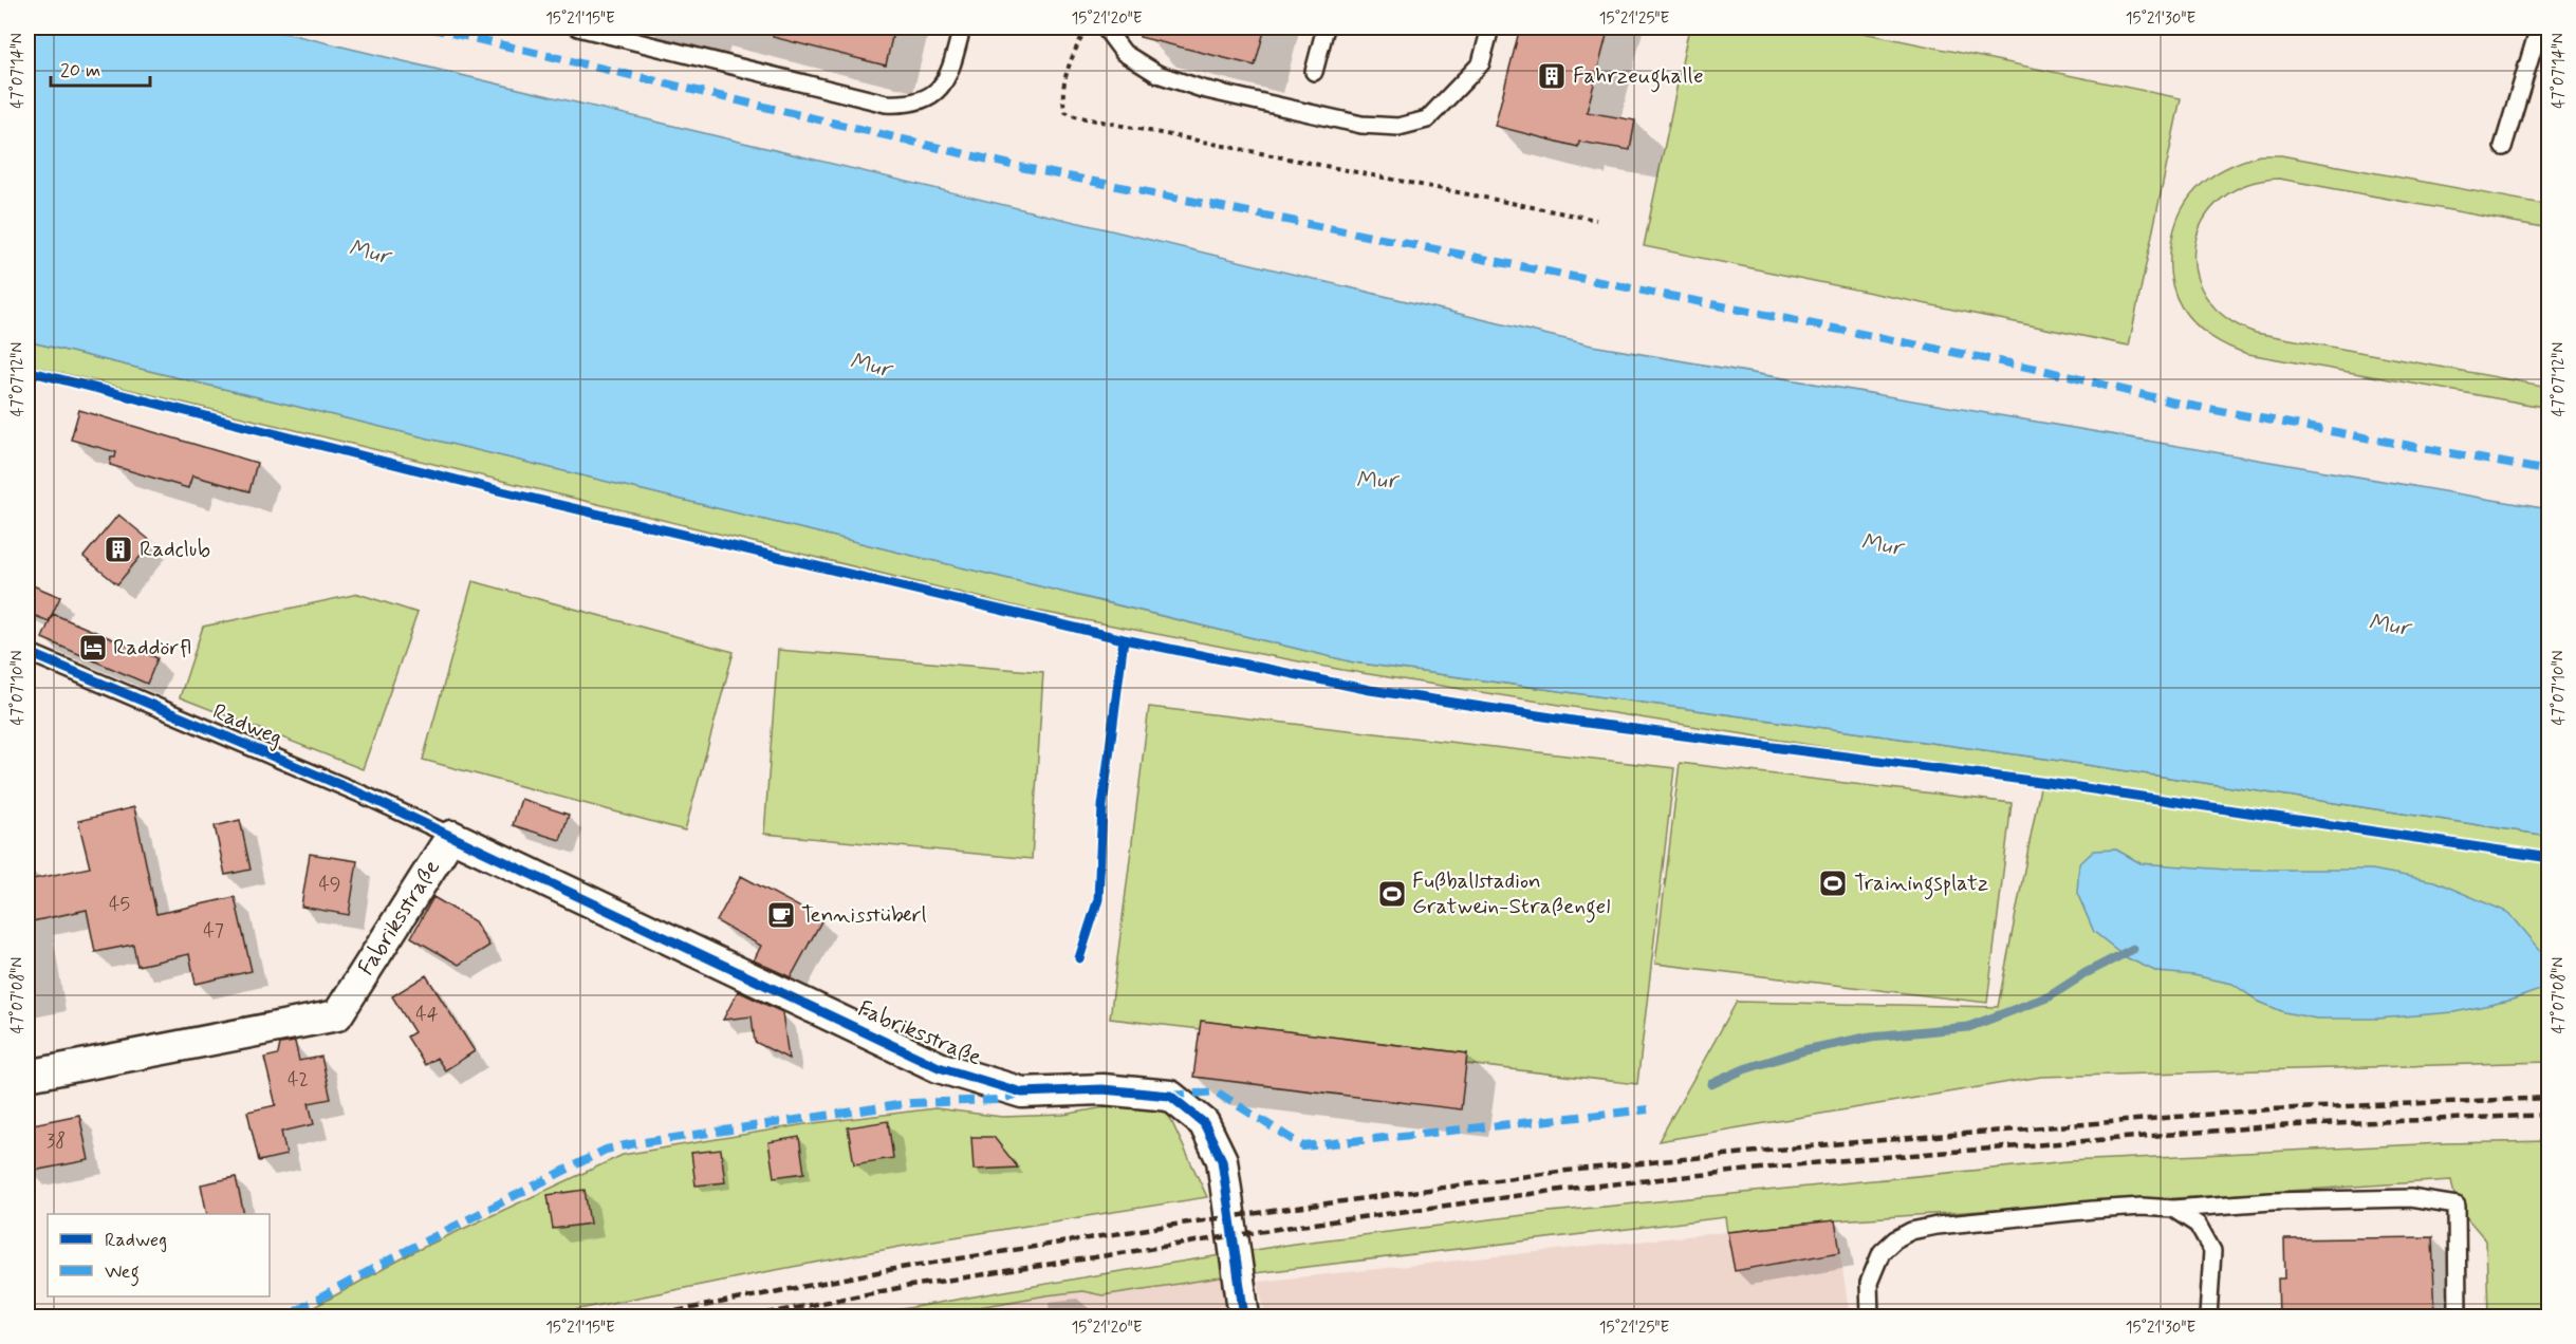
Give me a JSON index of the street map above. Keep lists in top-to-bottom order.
{
  "streets": {
    "street": ["Fabriksstraße"],
    "lane": ["Radweg"]
  },
  "crossings": [
    ["Radweg", "Fabriksstraße"]
  ],
  "water": ["Mur"],
  "places": {
    "building": ["Fahrzeughalle", "Radclub"],
    "hotel": ["Raddörfl"],
    "sports": ["Trainingsplatz", "Fußballstadion Gratwein-Straßengel"],
    "cafe": ["Tennisstüberl"]
  },
  "house_numbers": [
    "49",
    "45",
    "47",
    "44",
    "42",
    "38"
  ],
  "legend": ["Radweg", "Weg"],
  "scale_bar": "20 m",
  "coordinates": [
    "15°21'15\"E",
    "15°21'20\"E",
    "15°21'25\"E",
    "15°21'30\"E",
    "47°07'14\"N",
    "47°07'12\"N",
    "47°07'10\"N",
    "47°07'08\"N"
  ]
}
